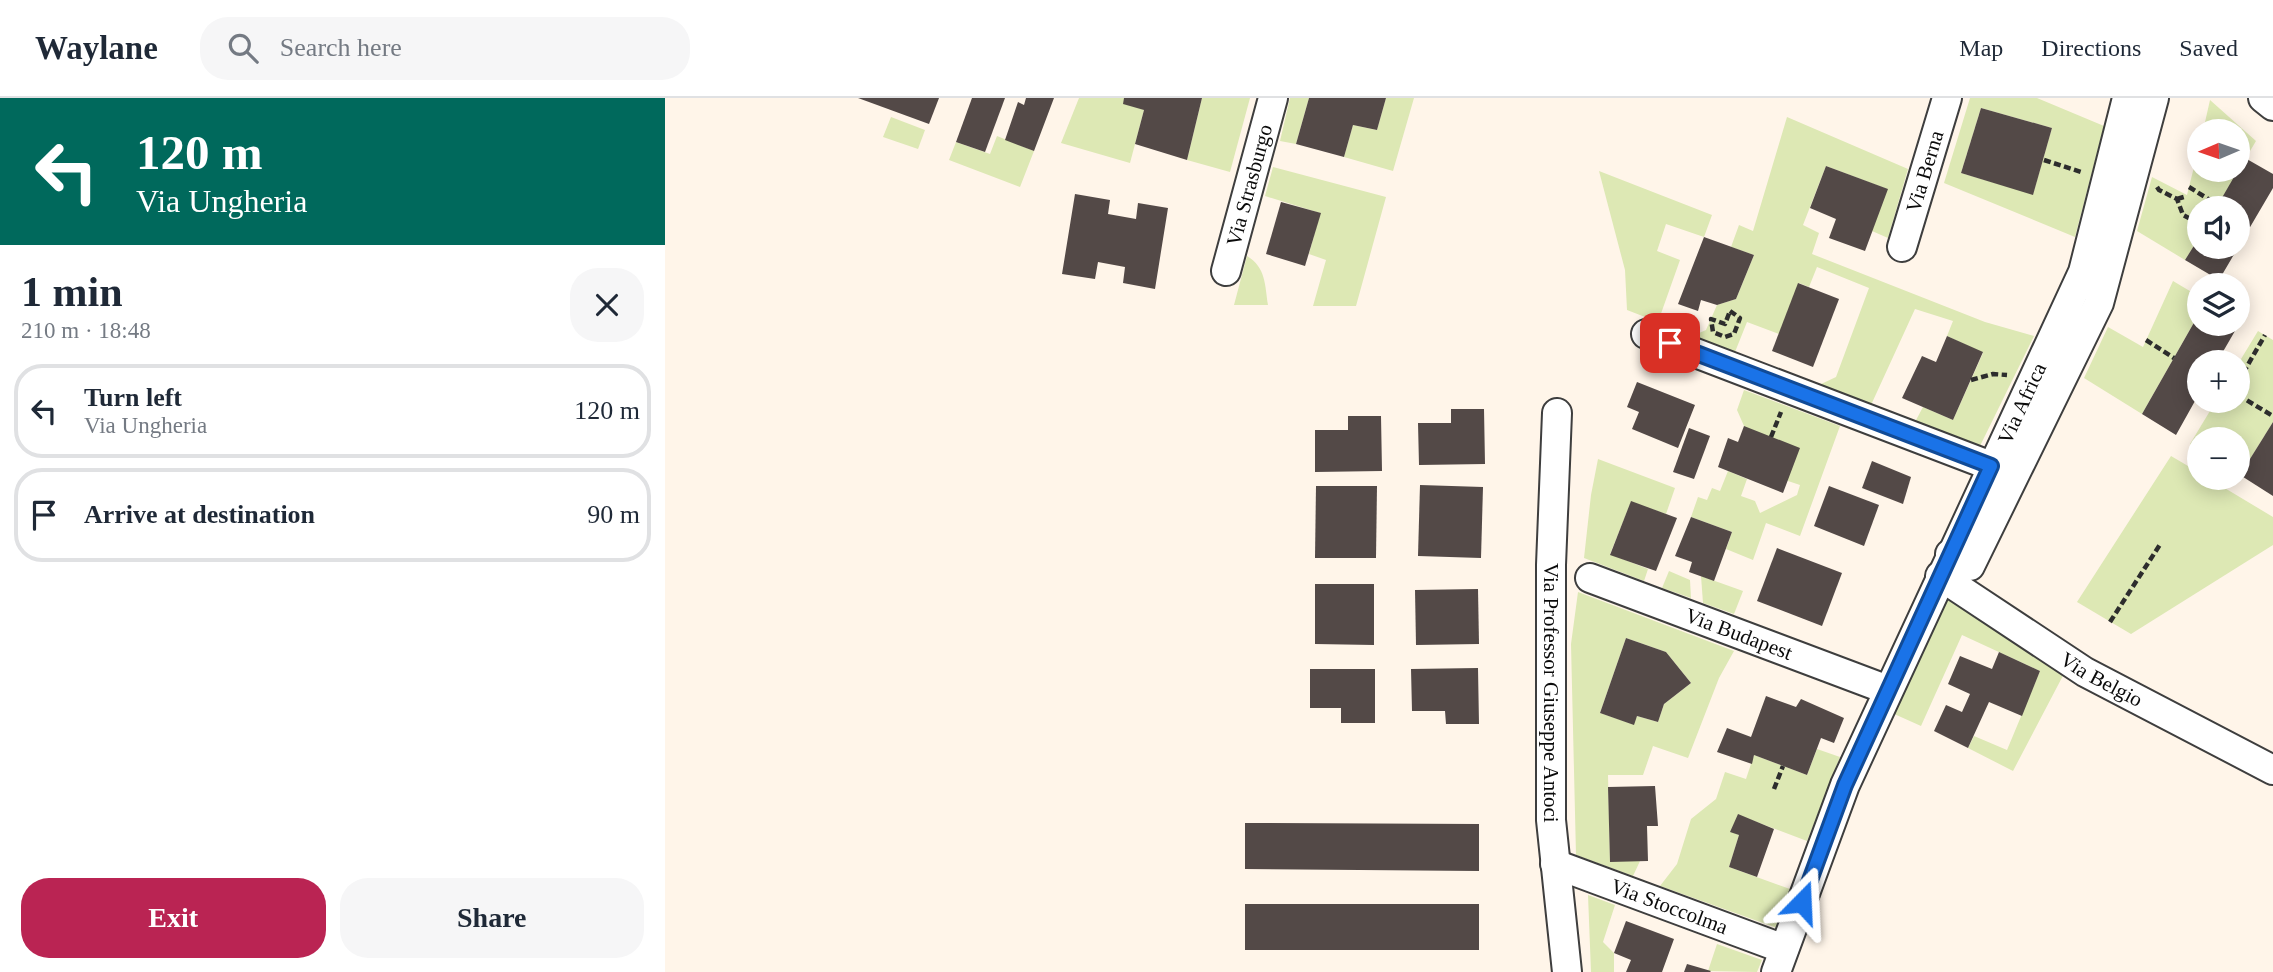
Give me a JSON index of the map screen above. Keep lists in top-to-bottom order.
{
  "streets": {
    "street": [
      "Via Berna",
      "Via Strasburgo",
      "Via Africa",
      "Via Budapest",
      "Via Belgio",
      "Via Professor Giuseppe Antoci",
      "Via Stoccolma"
    ]
  },
  "crossings": [
    ["Via Africa", "Via Budapest"],
    ["Via Africa", "Via Belgio"],
    ["Via Africa", "Via Stoccolma"],
    ["Via Professor Giuseppe Antoci", "Via Stoccolma"]
  ],
  "north": "left",
  "page": {
    "header": "Waylane",
    "search": "Search here",
    "nav": ["Map", "Directions", "Saved"],
    "turn": ["120 m", "Via Ungheria"],
    "map_buttons": ["+", "−"],
    "heading": ["1 min", "210 m · 18:48"],
    "list": [
      {
        "name": "Turn left",
        "note": "Via Ungheria",
        "value": "120 m"
      },
      {
        "name": "Arrive at destination",
        "value": "90 m"
      }
    ],
    "buttons": ["Exit", "Share"]
  }
}
